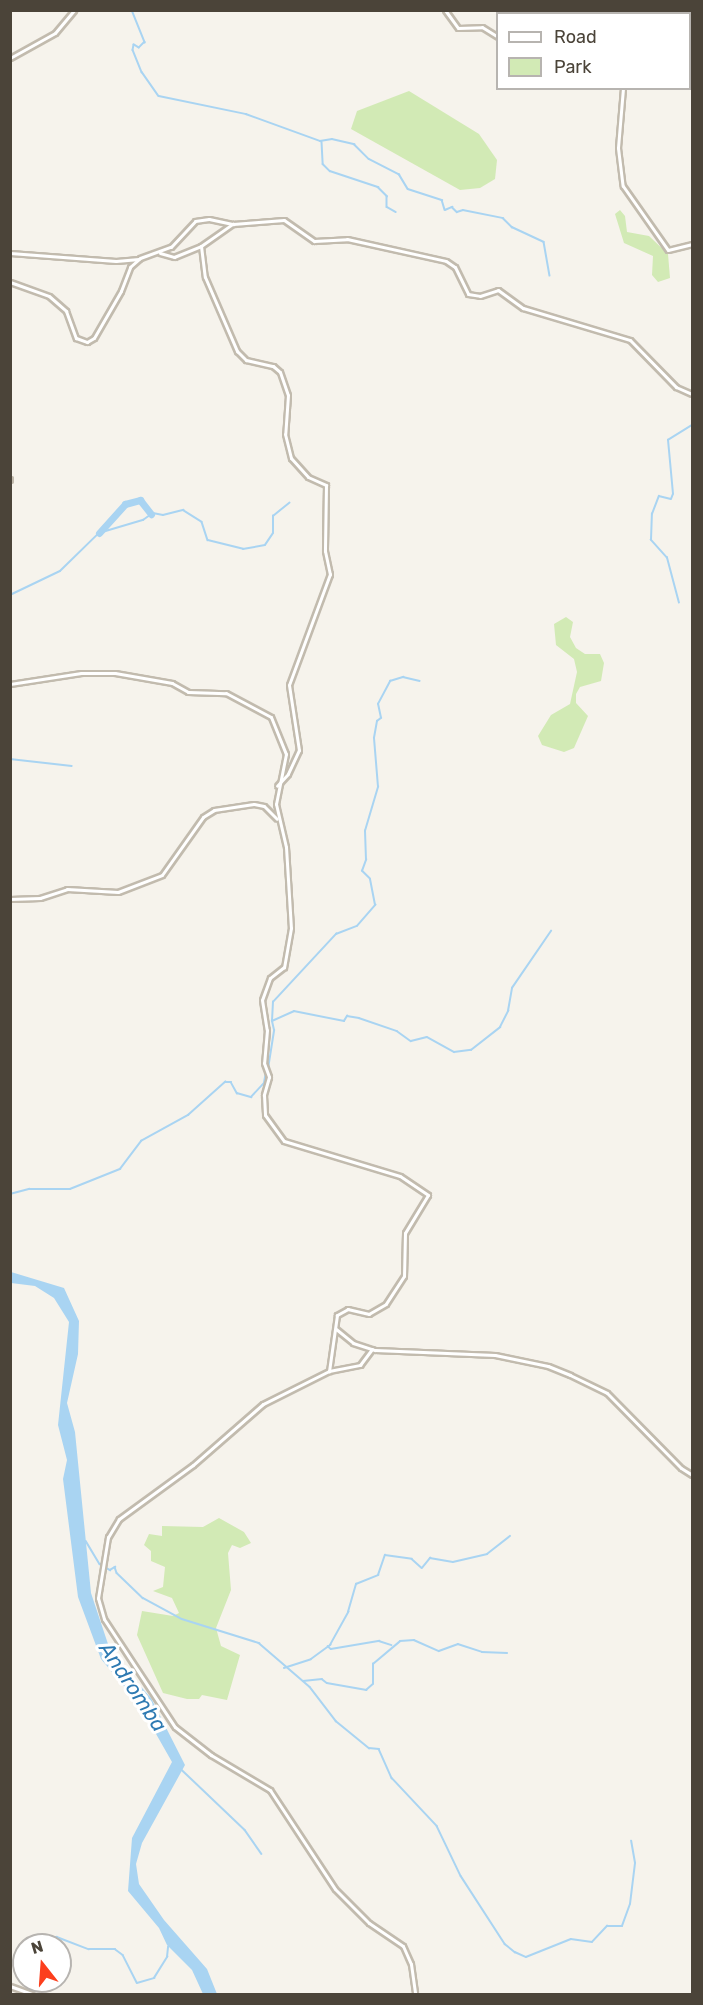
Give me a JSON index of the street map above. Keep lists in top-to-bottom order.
{
  "water": ["Andromba"],
  "legend": ["Road", "Park"],
  "north": "top"
}
